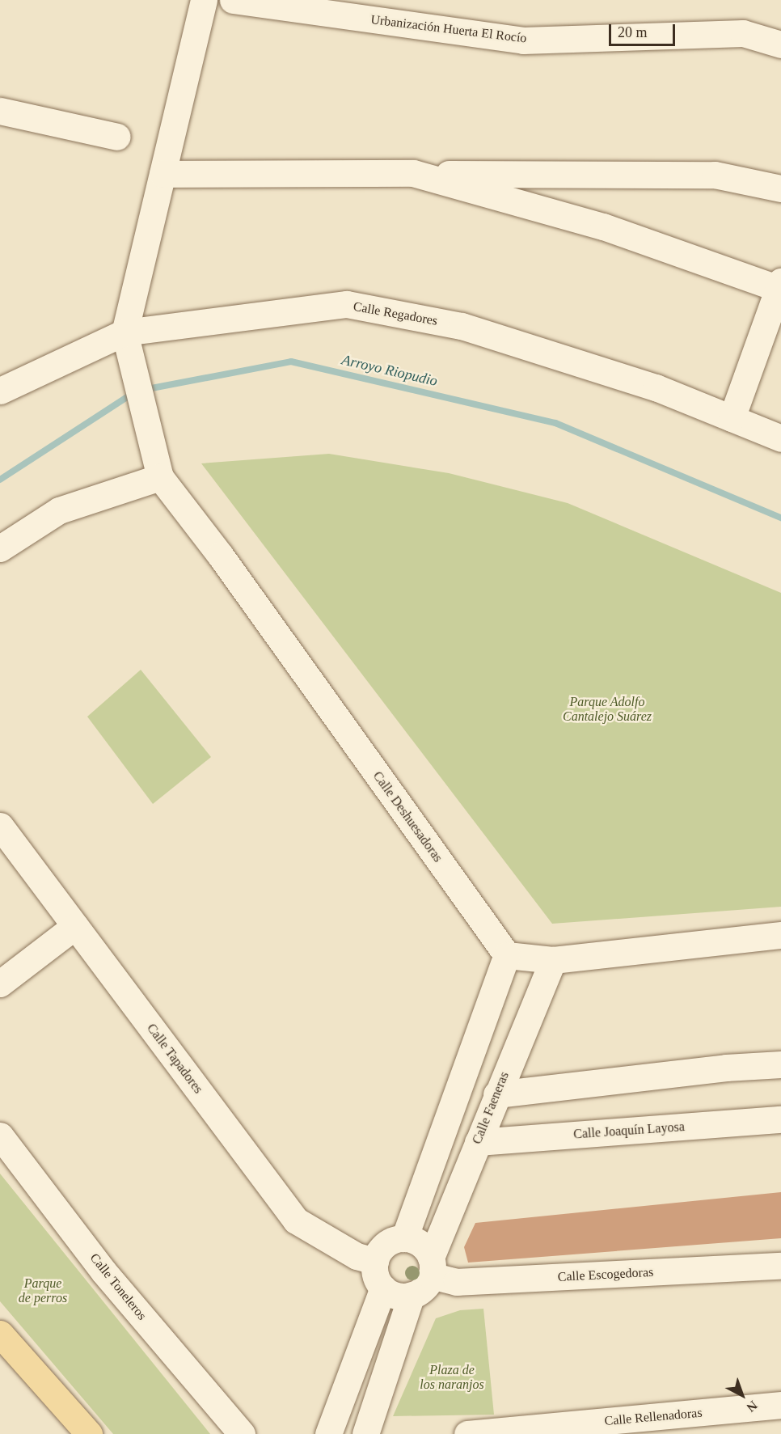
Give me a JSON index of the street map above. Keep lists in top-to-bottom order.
{
  "streets": {
    "street": [
      "Urbanización Huerta El Rocío",
      "Calle Regadores",
      "Calle Deshuesadoras",
      "Calle Tapadores",
      "Calle Faeneras",
      "Calle Joaquín Layosa",
      "Calle Escogedoras",
      "Calle Toneleros",
      "Calle Rellenadoras"
    ]
  },
  "crossings": [
    ["Calle Tapadores", "Calle Faeneras"],
    ["Calle Tapadores", "Calle Escogedoras"],
    ["Calle Faeneras", "Calle Joaquín Layosa"],
    ["Calle Faeneras", "Calle Escogedoras"]
  ],
  "water": ["Arroyo Riopudio"],
  "parks": ["Parque Adolfo Cantalejo Suárez", "Parque de perros", "Plaza de los naranjos"],
  "scale_bar": "20 m",
  "north": "bottom right"
}
